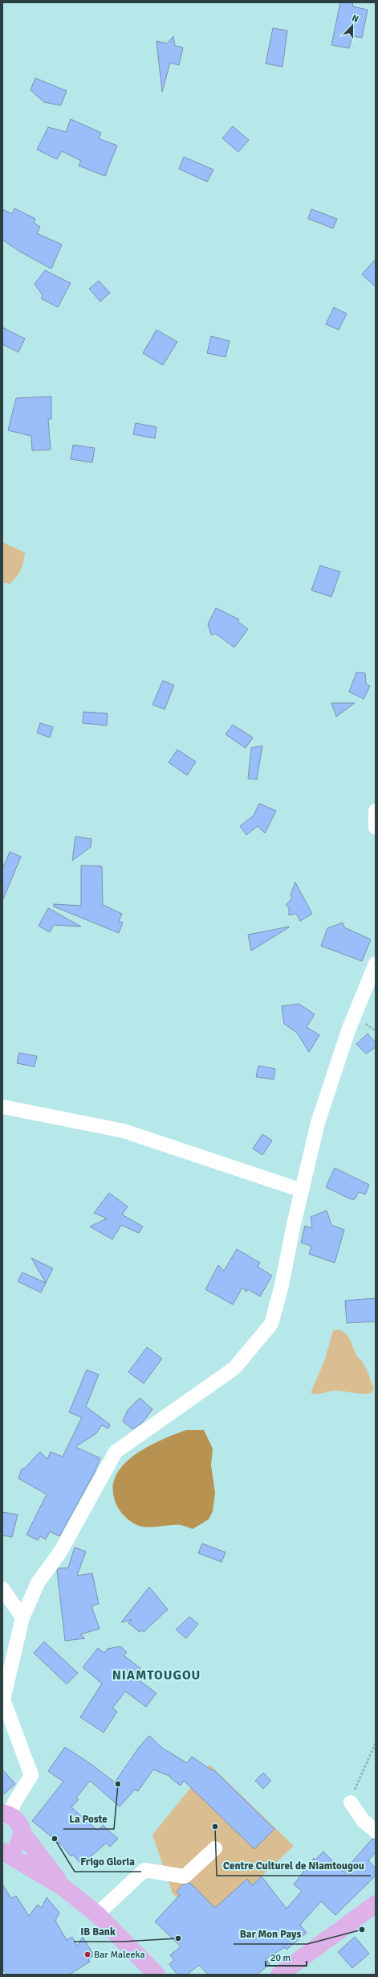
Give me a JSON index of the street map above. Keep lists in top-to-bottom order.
{
  "districts": ["NIAMTOUGOU"],
  "places": [
    "La Poste",
    "Centre Culturel de Niamtougou",
    "Frigo Gloria",
    "Bar Mon Pays",
    "IB Bank",
    "Bar Maleeka"
  ],
  "scale_bar": "20 m",
  "north": "top"
}
